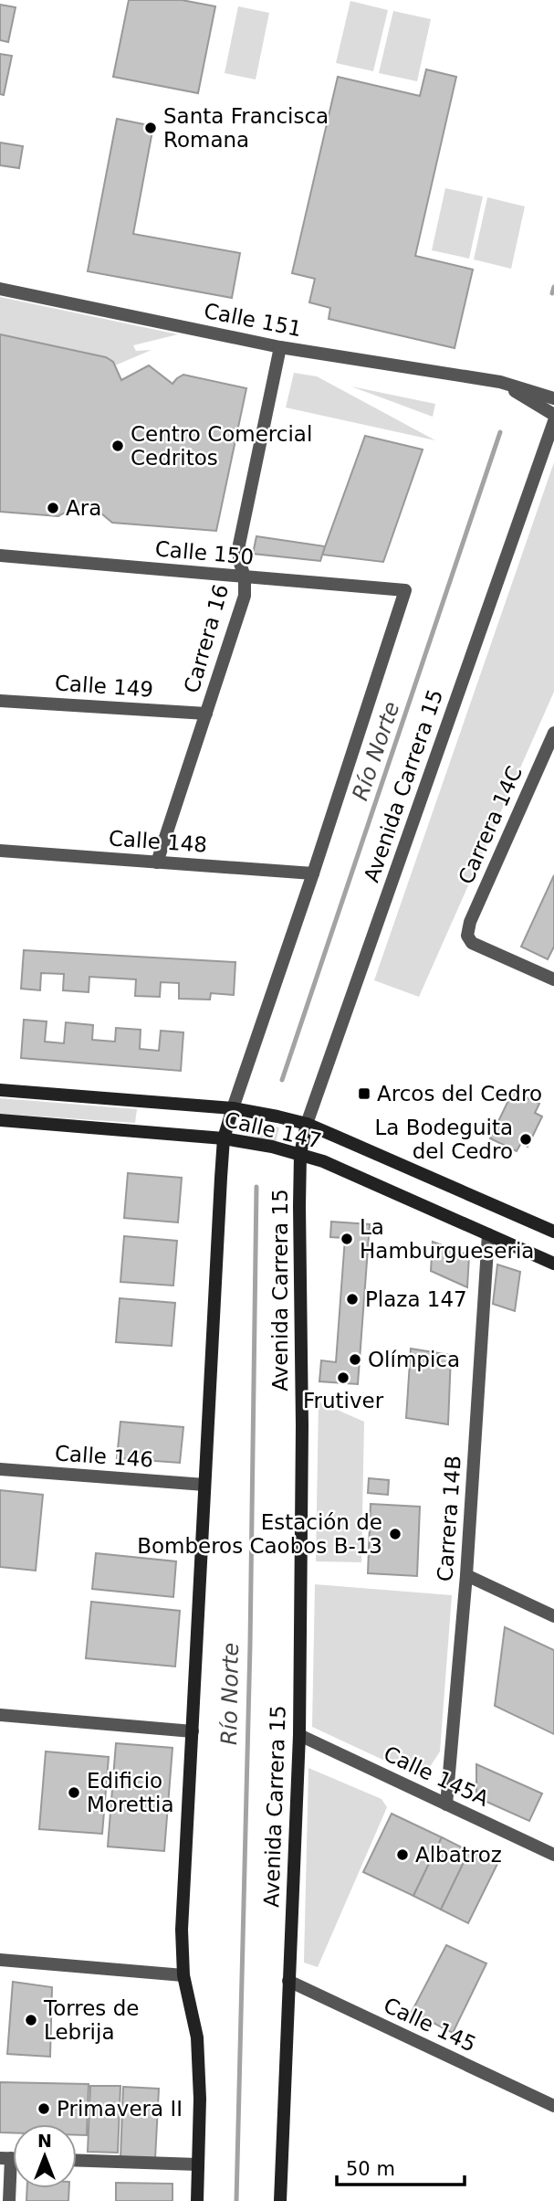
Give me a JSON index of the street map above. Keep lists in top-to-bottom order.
{
  "streets": {
    "main road": ["Avenida Carrera 15", "Calle 147"],
    "street": [
      "Calle 151",
      "Calle 150",
      "Carrera 16",
      "Calle 149",
      "Carrera 14C",
      "Calle 148",
      "Calle 146",
      "Carrera 14B",
      "Calle 145A",
      "Calle 145"
    ]
  },
  "crossings": [
    ["Calle 151", "Carrera 16"],
    ["Calle 150", "Carrera 16"],
    ["Calle 150", "Calle 148"],
    ["Carrera 16", "Calle 149"],
    ["Carrera 16", "Calle 148"],
    ["Avenida Carrera 15", "Calle 147"],
    ["Avenida Carrera 15", "Calle 145A"],
    ["Avenida Carrera 15", "Calle 145"],
    ["Calle 147", "Carrera 14B"],
    ["Carrera 14B", "Calle 145A"]
  ],
  "water": ["Río Norte"],
  "places": {
    "other": [
      "Santa Francisca Romana",
      "Centro Comercial Cedritos",
      "Ara",
      "La Bodeguita del Cedro",
      "La Hamburgueseria",
      "Plaza 147",
      "Olímpica",
      "Frutiver",
      "Estación de Bomberos Caobos B-13",
      "Edificio Morettia",
      "Albatroz",
      "Torres de Lebrija",
      "Primavera II"
    ],
    "transit": ["Arcos del Cedro"]
  },
  "scale_bar": "50 m",
  "north": "top"
}
